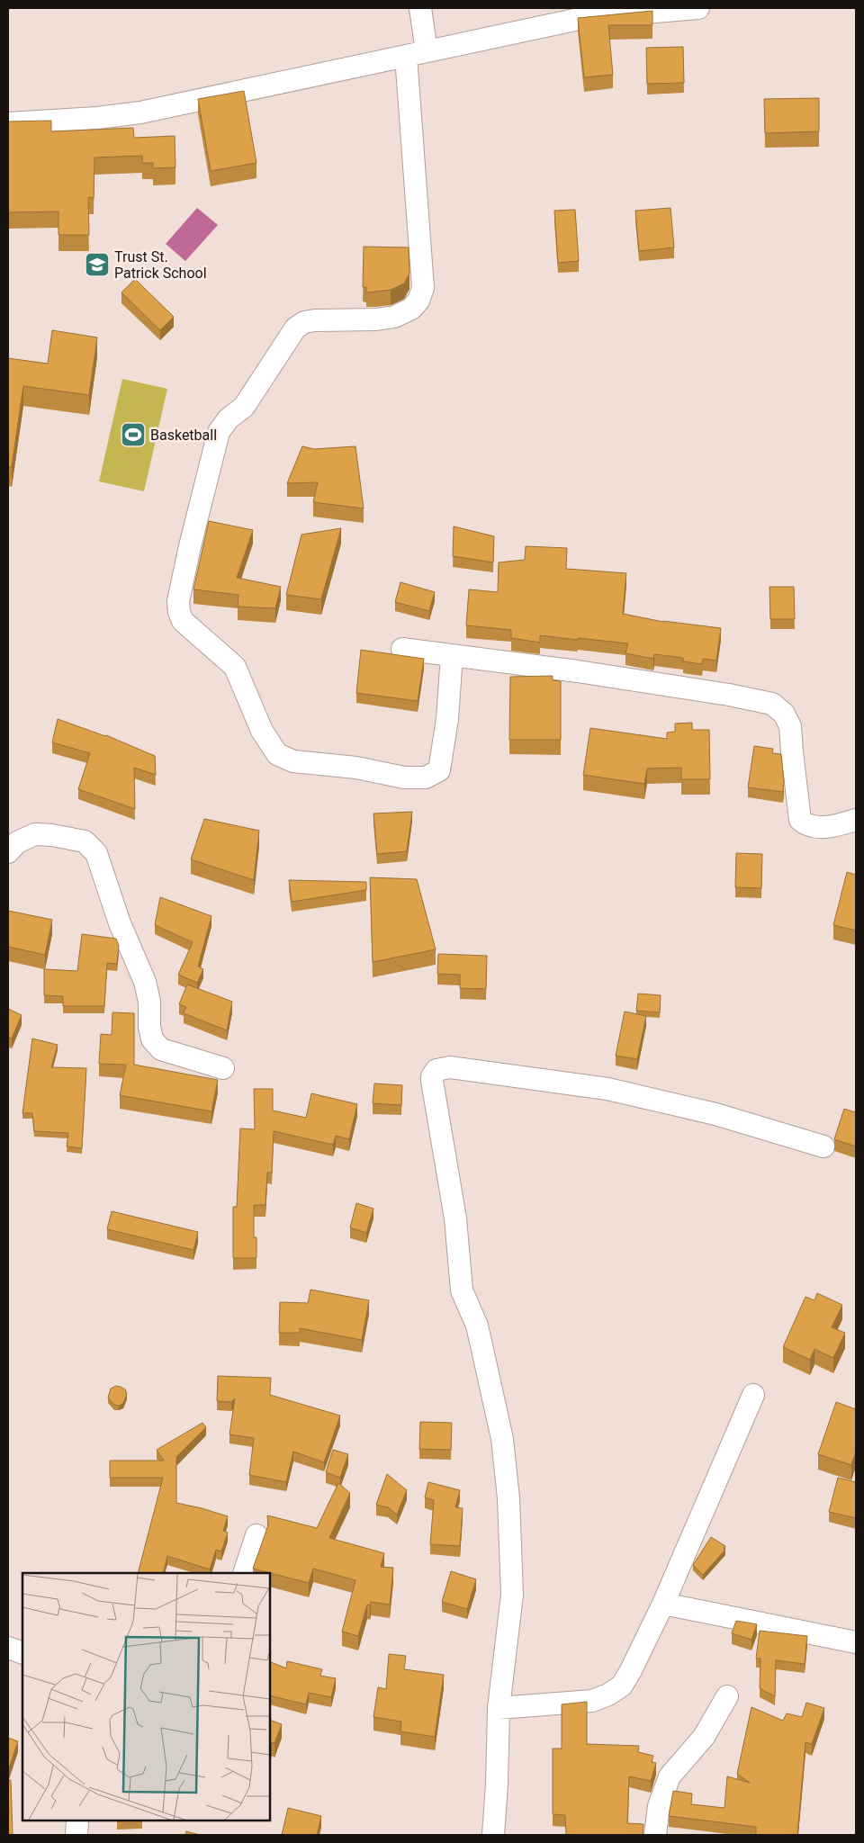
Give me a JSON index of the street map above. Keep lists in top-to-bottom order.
{
  "places": {
    "school or university": ["Trust St. Patrick School"],
    "sports": ["Basketball"]
  }
}
